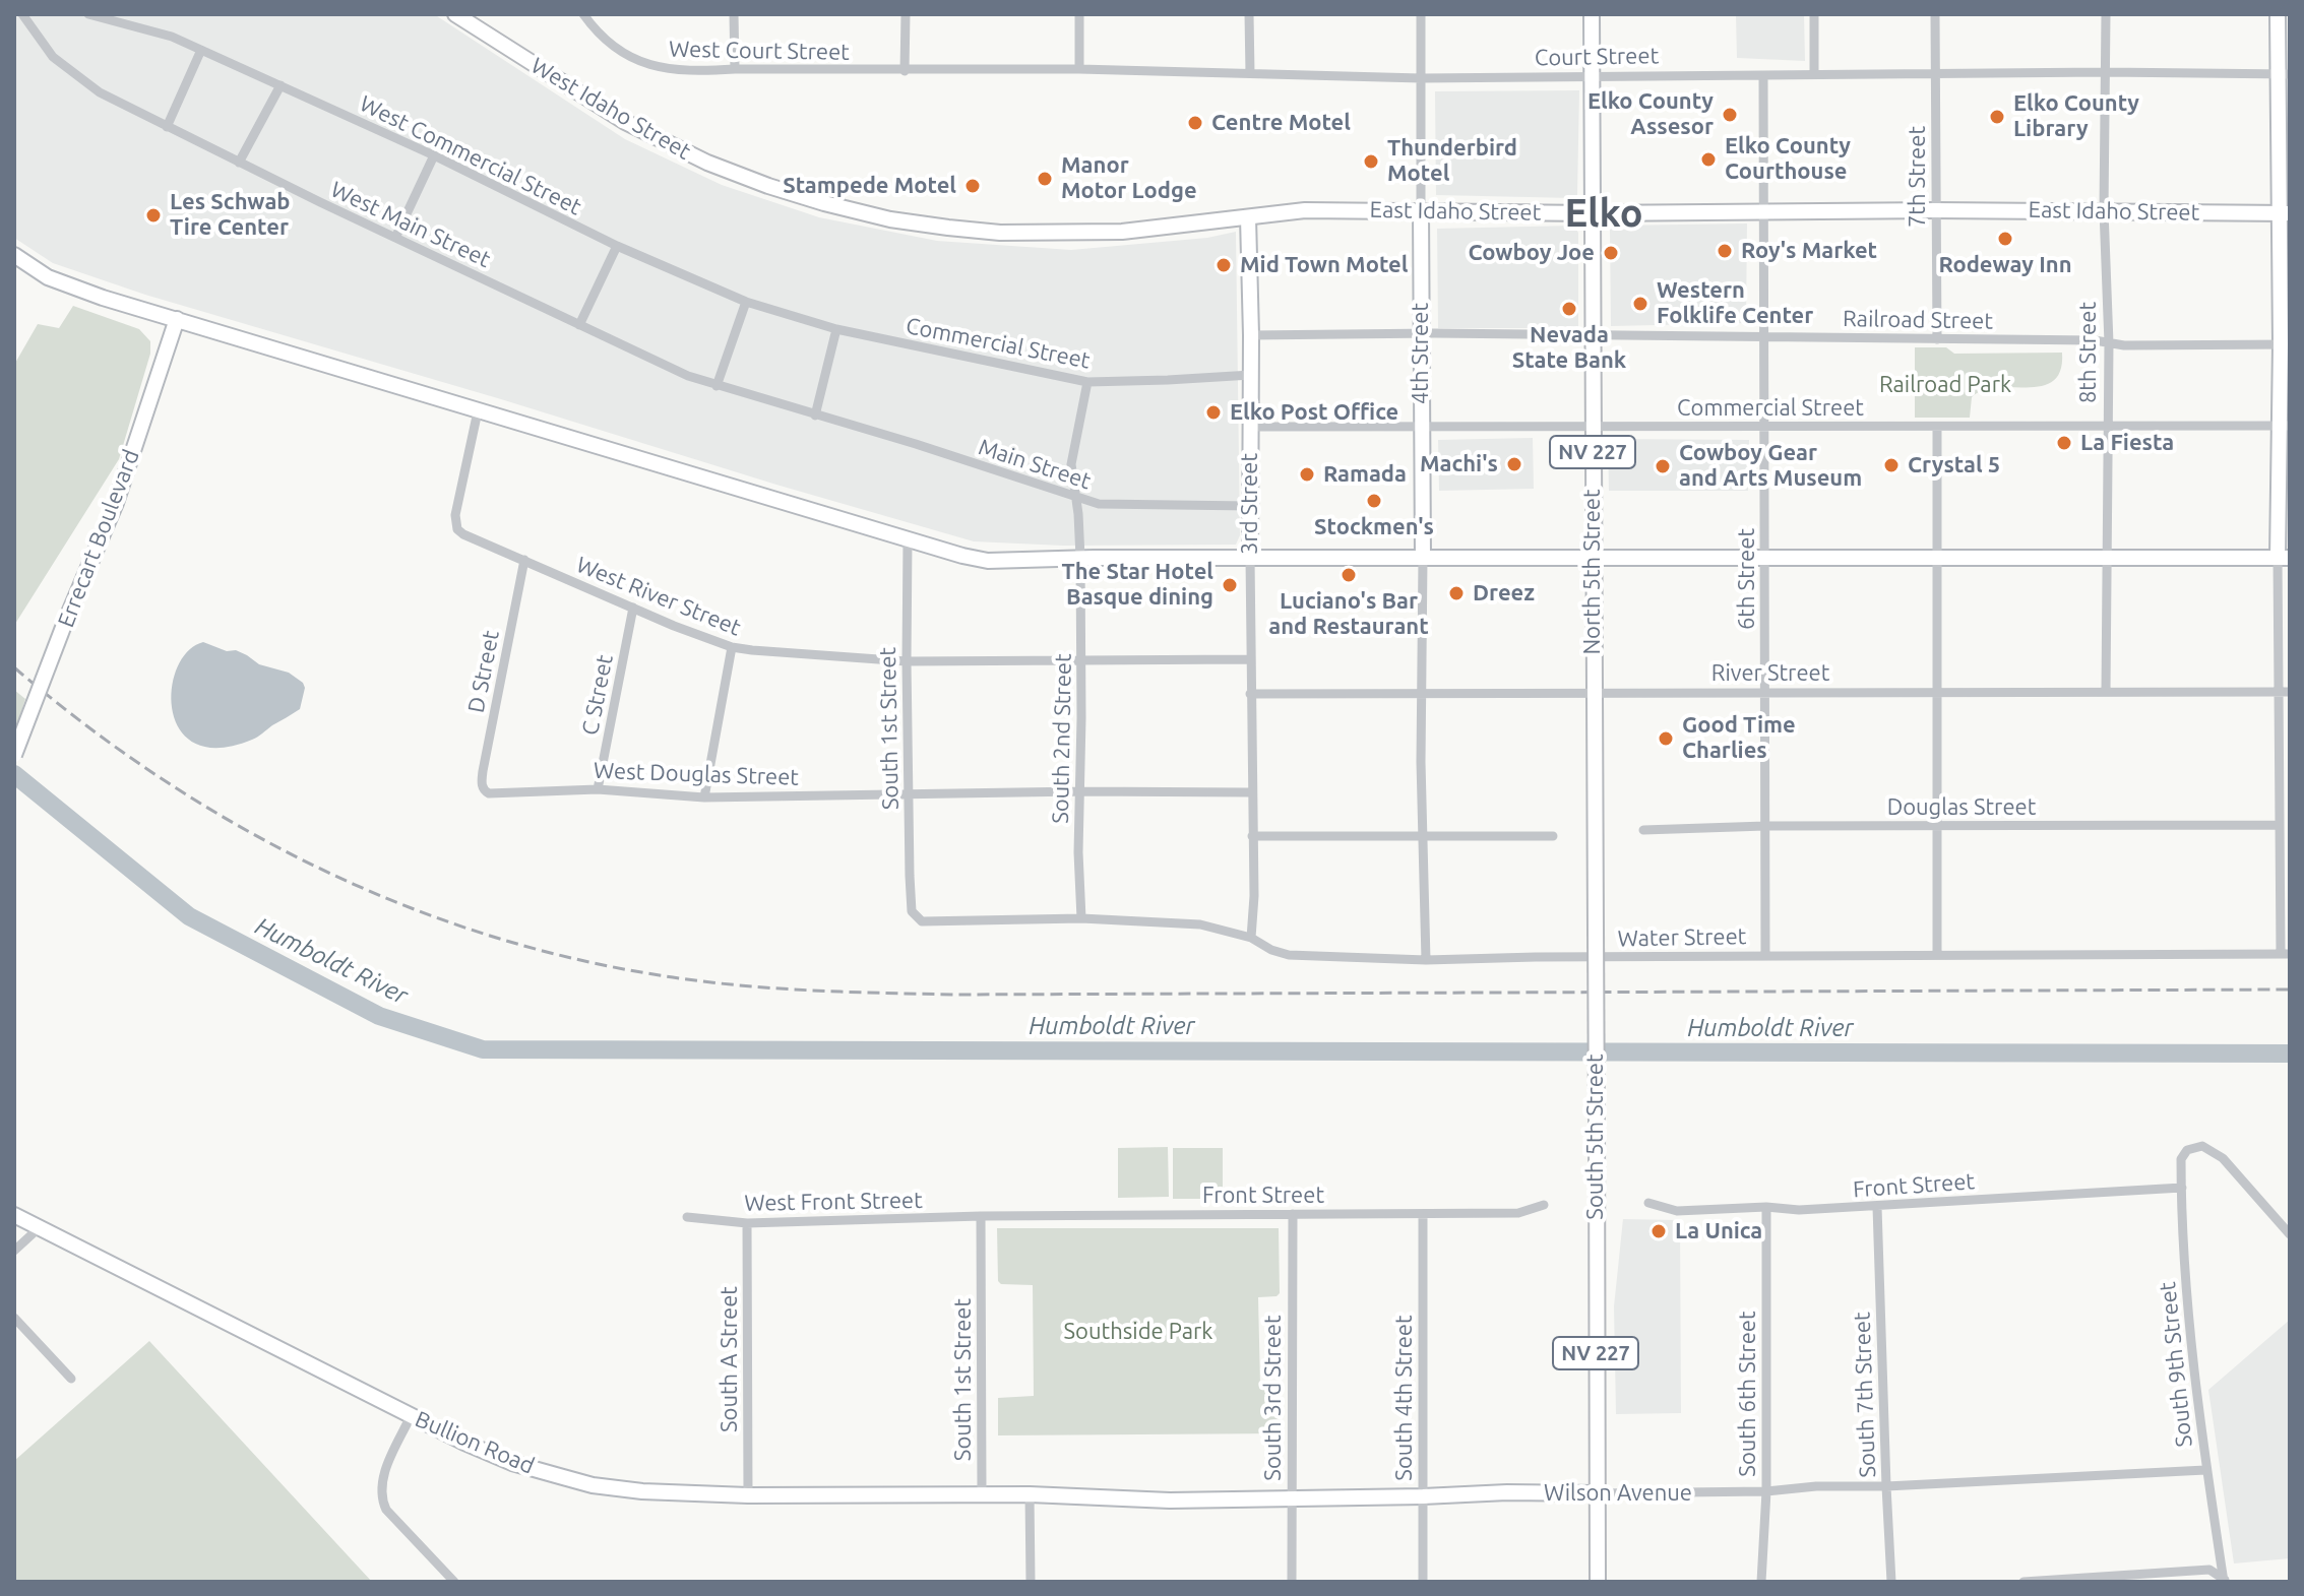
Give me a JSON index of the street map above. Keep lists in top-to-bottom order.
{
  "streets": {
    "main road": [
      "West Idaho Street",
      "East Idaho Street",
      "4th Street",
      "NV 227",
      "3rd Street",
      "Errecart Boulevard",
      "North 5th Street",
      "South 5th Street",
      "Bullion Road",
      "Wilson Avenue"
    ],
    "street": [
      "West Court Street",
      "Court Street",
      "West Commercial Street",
      "7th Street",
      "West Main Street",
      "Railroad Street",
      "Commercial Street",
      "8th Street",
      "Main Street",
      "6th Street",
      "West River Street",
      "D Street",
      "River Street",
      "C Street",
      "South 1st Street",
      "South 2nd Street",
      "West Douglas Street",
      "Douglas Street",
      "Water Street",
      "Front Street",
      "West Front Street",
      "South A Street",
      "South 9th Street",
      "South 6th Street",
      "South 7th Street",
      "South 3rd Street",
      "South 4th Street"
    ]
  },
  "crossings": [
    ["West Court Street", "Court Street"],
    ["Court Street", "7th Street"],
    ["Court Street", "8th Street"],
    ["Court Street", "4th Street"],
    ["Court Street", "North 5th Street"],
    ["Court Street", "6th Street"],
    ["West Idaho Street", "East Idaho Street"],
    ["West Commercial Street", "Commercial Street"],
    ["7th Street", "East Idaho Street"],
    ["7th Street", "Railroad Street"],
    ["East Idaho Street", "8th Street"],
    ["East Idaho Street", "4th Street"],
    ["East Idaho Street", "3rd Street"],
    ["East Idaho Street", "North 5th Street"],
    ["East Idaho Street", "6th Street"],
    ["West Main Street", "Main Street"],
    ["Railroad Street", "8th Street"],
    ["Railroad Street", "4th Street"],
    ["Railroad Street", "3rd Street"],
    ["Railroad Street", "North 5th Street"],
    ["Railroad Street", "6th Street"],
    ["Commercial Street", "8th Street"],
    ["Commercial Street", "4th Street"],
    ["Commercial Street", "3rd Street"],
    ["Commercial Street", "North 5th Street"],
    ["Commercial Street", "6th Street"],
    ["Commercial Street", "South 2nd Street"],
    ["8th Street", "River Street"],
    ["4th Street", "River Street"],
    ["Main Street", "3rd Street"],
    ["Main Street", "South 2nd Street"],
    ["3rd Street", "River Street"],
    ["North 5th Street", "River Street"],
    ["North 5th Street", "South 5th Street"],
    ["6th Street", "River Street"],
    ["West River Street", "D Street"],
    ["West River Street", "C Street"],
    ["West River Street", "South 1st Street"],
    ["D Street", "West Douglas Street"],
    ["River Street", "South 5th Street"],
    ["C Street", "West Douglas Street"],
    ["South 1st Street", "West Douglas Street"],
    ["South 1st Street", "Water Street"],
    ["South 1st Street", "Front Street"],
    ["South 1st Street", "West Front Street"],
    ["South 1st Street", "Bullion Road"],
    ["South 2nd Street", "Water Street"],
    ["South 5th Street", "Wilson Avenue"],
    ["Front Street", "West Front Street"],
    ["Front Street", "South 9th Street"],
    ["Front Street", "South 6th Street"],
    ["Front Street", "South 7th Street"],
    ["Front Street", "South 3rd Street"],
    ["Front Street", "South 4th Street"],
    ["West Front Street", "South A Street"],
    ["South A Street", "Bullion Road"],
    ["South 9th Street", "Wilson Avenue"],
    ["South 6th Street", "Wilson Avenue"],
    ["South 7th Street", "Wilson Avenue"],
    ["South 3rd Street", "Wilson Avenue"],
    ["South 4th Street", "Wilson Avenue"],
    ["Bullion Road", "Wilson Avenue"]
  ],
  "districts": ["Elko"],
  "water": ["Humboldt River"],
  "parks": ["Railroad Park", "Southside Park"],
  "places": [
    "Elko County Assesor",
    "Elko County Library",
    "Centre Motel",
    "Elko County Courthouse",
    "Thunderbird Motel",
    "Manor Motor Lodge",
    "Stampede Motel",
    "Les Schwab Tire Center",
    "Rodeway Inn",
    "Roy's Market",
    "Cowboy Joe",
    "Mid Town Motel",
    "Western Folklife Center",
    "Nevada State Bank",
    "Elko Post Office",
    "La Fiesta",
    "Machi's",
    "Crystal 5",
    "Cowboy Gear and Arts Museum",
    "Ramada",
    "Stockmen's",
    "Luciano's Bar and Restaurant",
    "The Star Hotel Basque dining",
    "Dreez",
    "Good Time Charlies",
    "La Unica"
  ]
}
